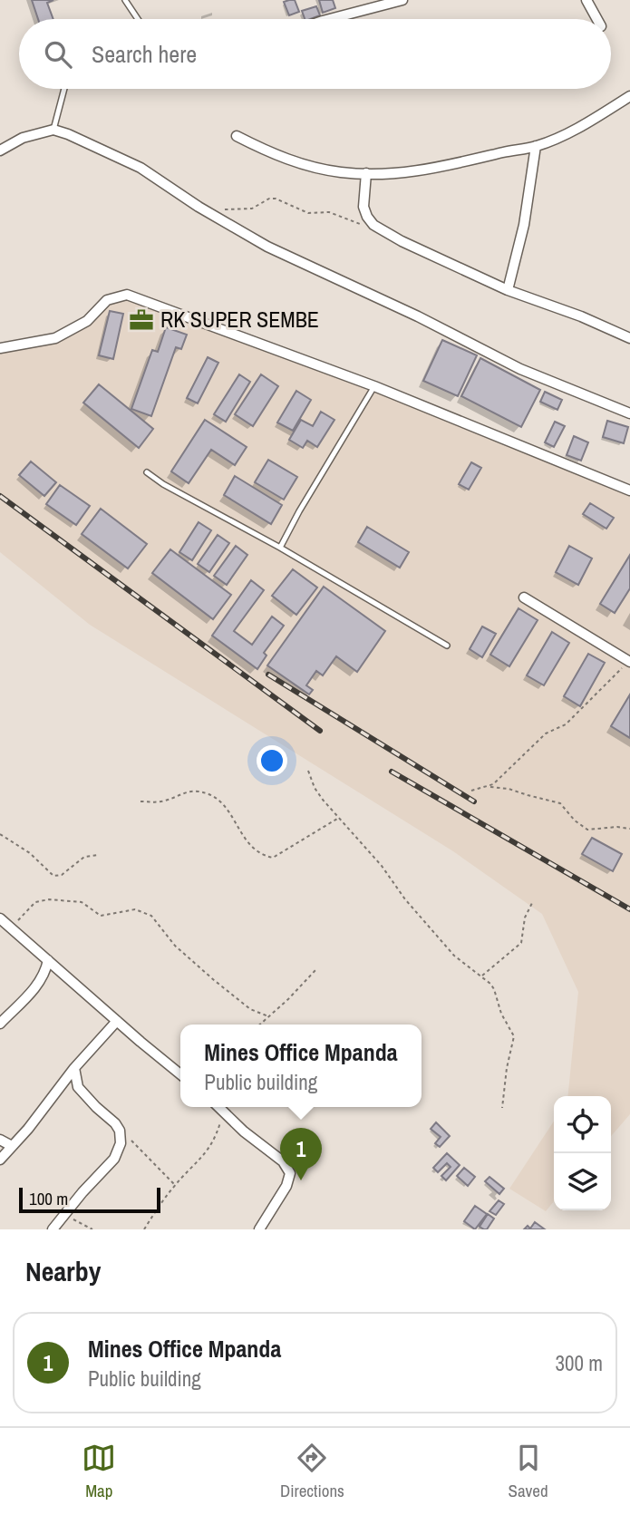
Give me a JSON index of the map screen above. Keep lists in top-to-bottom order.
{
  "places": {
    "office": ["RK SUPER SEMBE"]
  },
  "scale_bar": "100 m",
  "page": {
    "search": "Search here",
    "popup": ["Mines Office Mpanda", "Public building"],
    "pins": "1",
    "scale": "100 m",
    "heading": "Nearby",
    "list": [
      {
        "mark": "1",
        "name": "Mines Office Mpanda",
        "note": "Public building",
        "value": "300 m"
      }
    ],
    "nav": ["Map", "Directions", "Saved"]
  }
}
